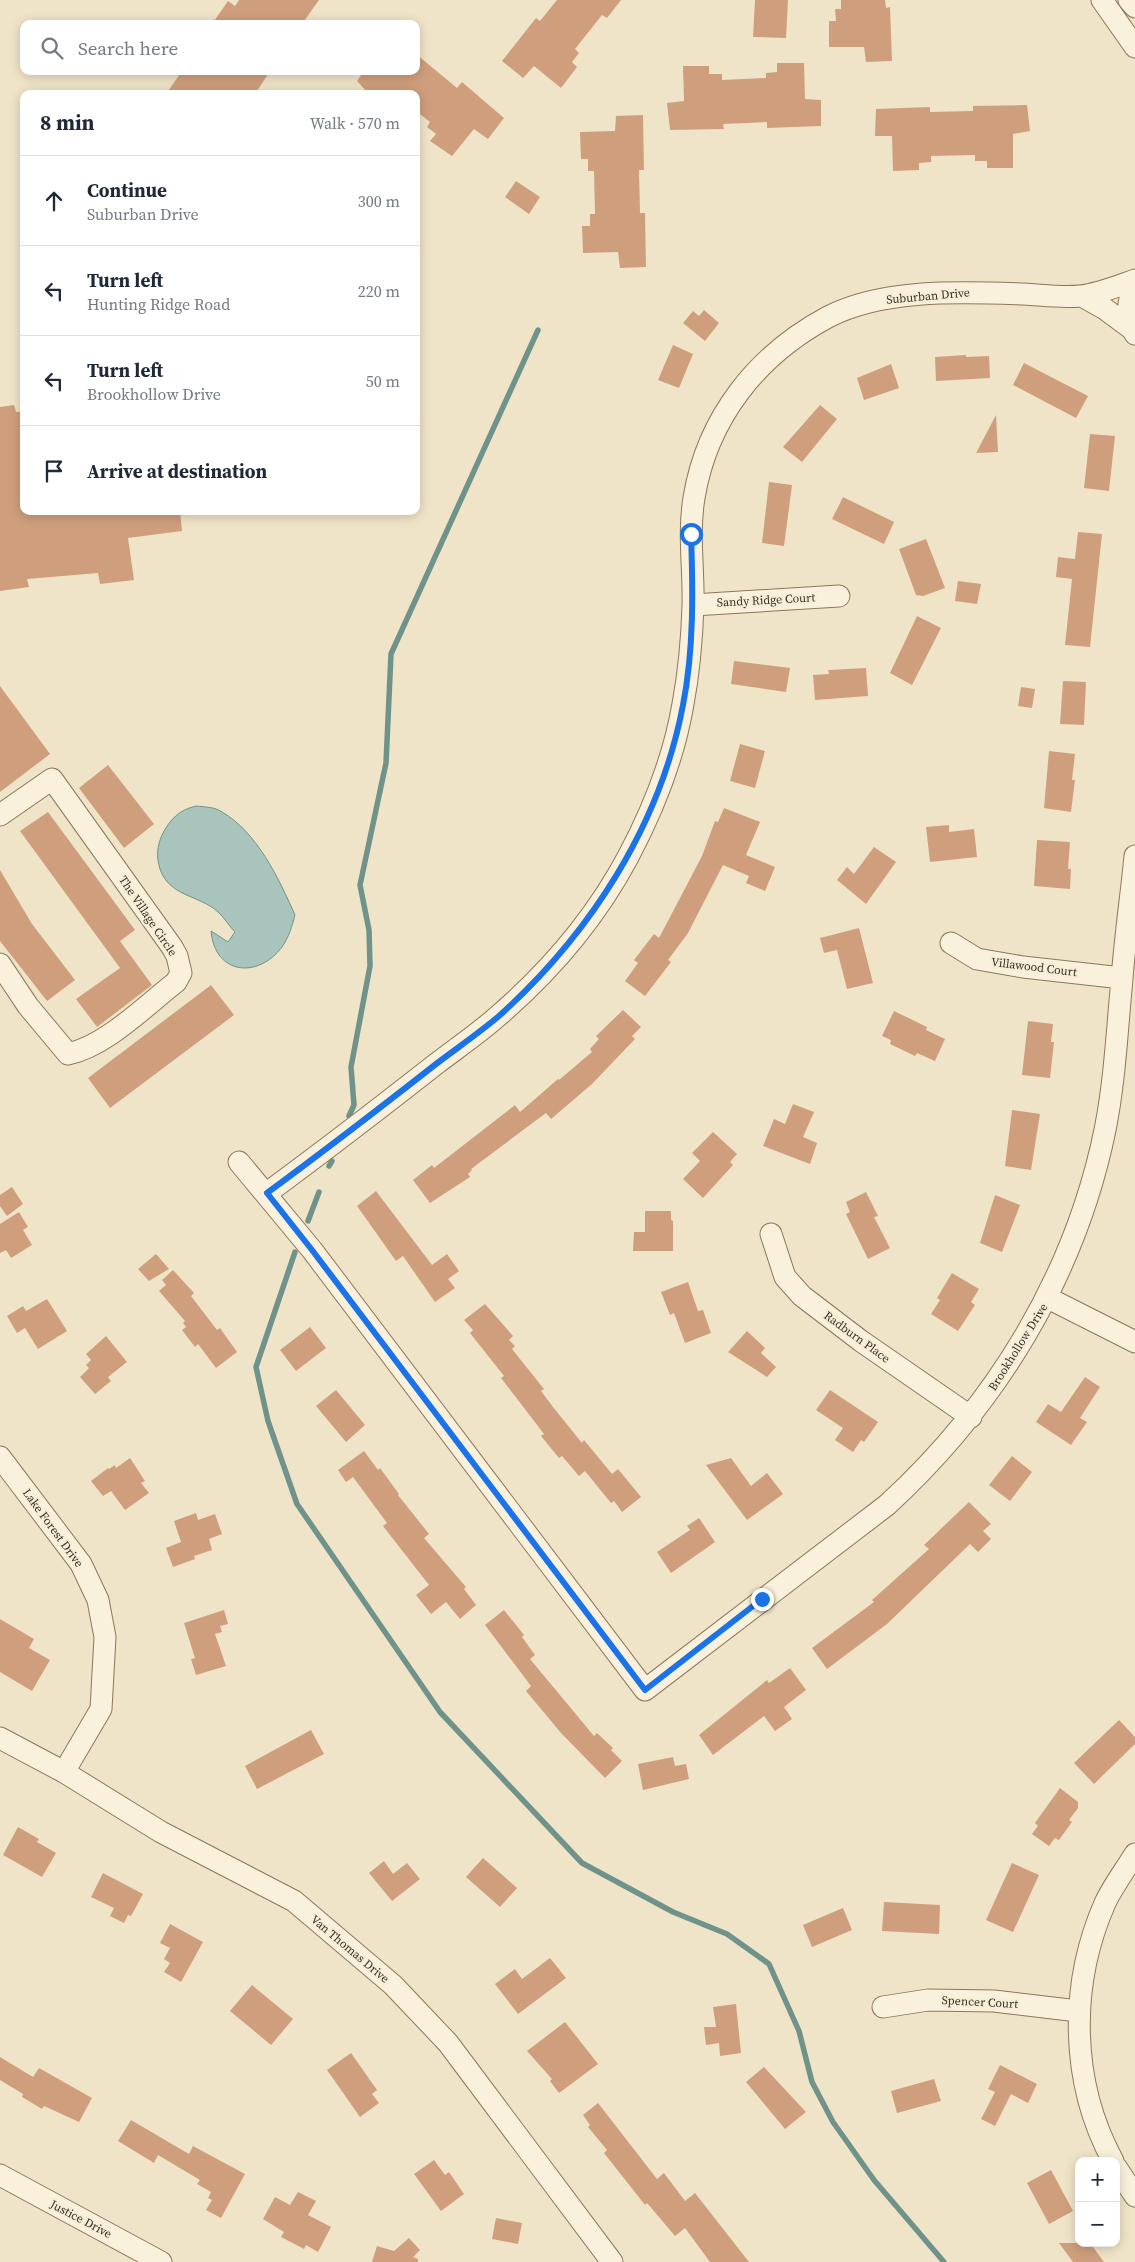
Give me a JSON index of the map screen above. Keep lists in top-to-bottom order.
{
  "streets": {
    "street": [
      "Suburban Drive",
      "Sandy Ridge Court",
      "The Village Circle",
      "Villawood Court",
      "Radburn Place",
      "Brookhollow Drive",
      "Lake Forest Drive",
      "Van Thomas Drive",
      "Spencer Court",
      "Justice Drive"
    ]
  },
  "crossings": [
    ["Suburban Drive", "Sandy Ridge Court"],
    ["Suburban Drive", "Brookhollow Drive"],
    ["Villawood Court", "Brookhollow Drive"],
    ["Radburn Place", "Brookhollow Drive"],
    ["Lake Forest Drive", "Van Thomas Drive"]
  ],
  "page": {
    "search": "Search here",
    "heading": ["8 min", "Walk · 570 m"],
    "list": [
      ["Continue", "Suburban Drive", "300 m"],
      ["Turn left", "Hunting Ridge Road", "220 m"],
      ["Turn left", "Brookhollow Drive", "50 m"],
      "Arrive at destination"
    ],
    "map_buttons": ["+", "−"]
  }
}
